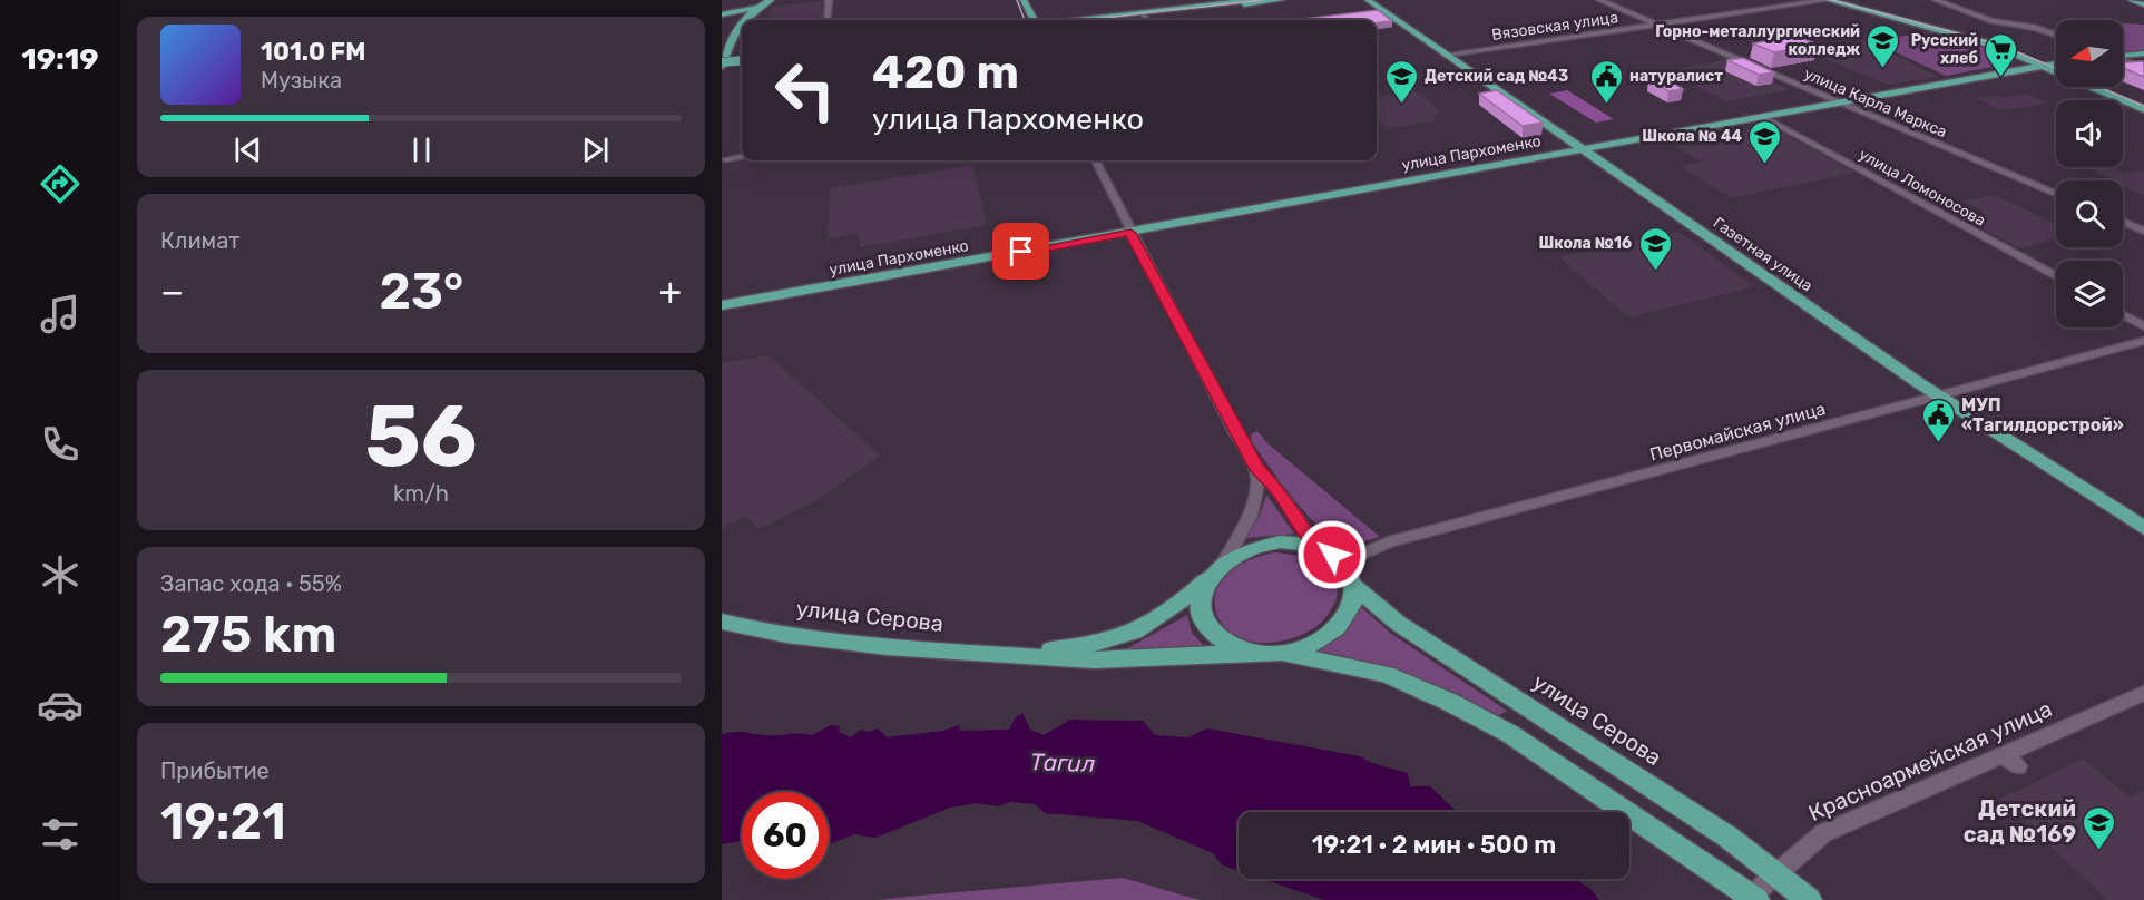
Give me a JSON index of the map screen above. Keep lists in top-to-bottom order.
{
  "streets": {
    "main road": ["улица Пархоменко", "Газетная улица", "улица Серова"],
    "street": [
      "Вязовская улица",
      "улица Карла Маркса",
      "улица Ломоносова",
      "Первомайская улица",
      "Красноармейская улица"
    ]
  },
  "crossings": [
    ["Вязовская улица", "улица Карла Маркса"],
    ["Вязовская улица", "Газетная улица"],
    ["улица Карла Маркса", "улица Пархоменко"],
    ["улица Пархоменко", "улица Ломоносова"],
    ["улица Пархоменко", "Газетная улица"],
    ["Газетная улица", "Первомайская улица"],
    ["Первомайская улица", "улица Серова"],
    ["улица Серова", "Красноармейская улица"]
  ],
  "water": ["Тагил"],
  "places": {
    "school or university": [
      "Горно-металлургический колледж",
      "Детский сад №43",
      "Школа № 44",
      "Школа №16",
      "Детский сад №169"
    ],
    "supermarket": ["Русский хлеб"],
    "public building": ["натуралист", "МУП «Тагилдорстрой»"]
  },
  "north": "left",
  "page": {
    "tabs": "19:19",
    "turn": ["420 m", "улица Пархоменко"],
    "song": ["101.0 FM", "Музыка"],
    "tile": [
      "Климат",
      ["56", "km/h"],
      ["Запас хода · 55%", "275 km"],
      ["Прибытие", "19:21"]
    ],
    "heat": ["−", "23°", "+"],
    "limit": "60",
    "trip": "19:21 · 2 мин · 500 m"
  }
}
